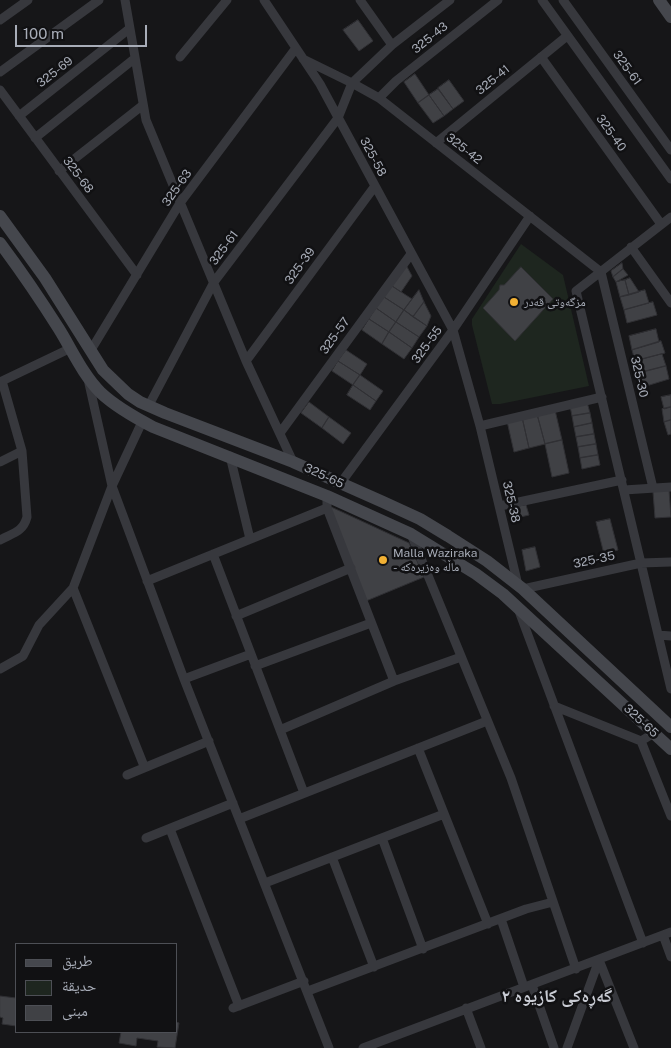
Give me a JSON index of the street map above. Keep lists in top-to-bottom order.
{
  "streets": {
    "street": [
      "325-43",
      "325-61",
      "325-69",
      "325-41",
      "325-40",
      "325-42",
      "325-58",
      "325-68",
      "325-63",
      "325-39",
      "325-57",
      "325-55",
      "325-30",
      "325-65",
      "325-38",
      "325-35"
    ]
  },
  "crossings": [
    ["325-43", "325-42"],
    ["325-61", "325-42"],
    ["325-61", "325-58"],
    ["325-61", "325-65"],
    ["325-69", "325-68"],
    ["325-41", "325-40"],
    ["325-41", "325-42"],
    ["325-42", "325-58"],
    ["325-42", "325-55"],
    ["325-42", "325-30"],
    ["325-58", "325-63"],
    ["325-58", "325-39"],
    ["325-58", "325-57"],
    ["325-58", "325-55"],
    ["325-58", "325-38"],
    ["325-68", "325-63"],
    ["325-63", "325-65"],
    ["325-55", "325-65"],
    ["325-55", "325-38"],
    ["325-65", "325-38"],
    ["325-65", "325-35"],
    ["325-38", "325-35"]
  ],
  "districts": ["گەڕەکی کازیوە ٢"],
  "places": ["مزگەوتی قەدر", "Malla Waziraka - ماڵە وەزیرەکە"],
  "legend": ["طريق", "حديقة", "مبنى"],
  "scale_bar": "100 m"
}
